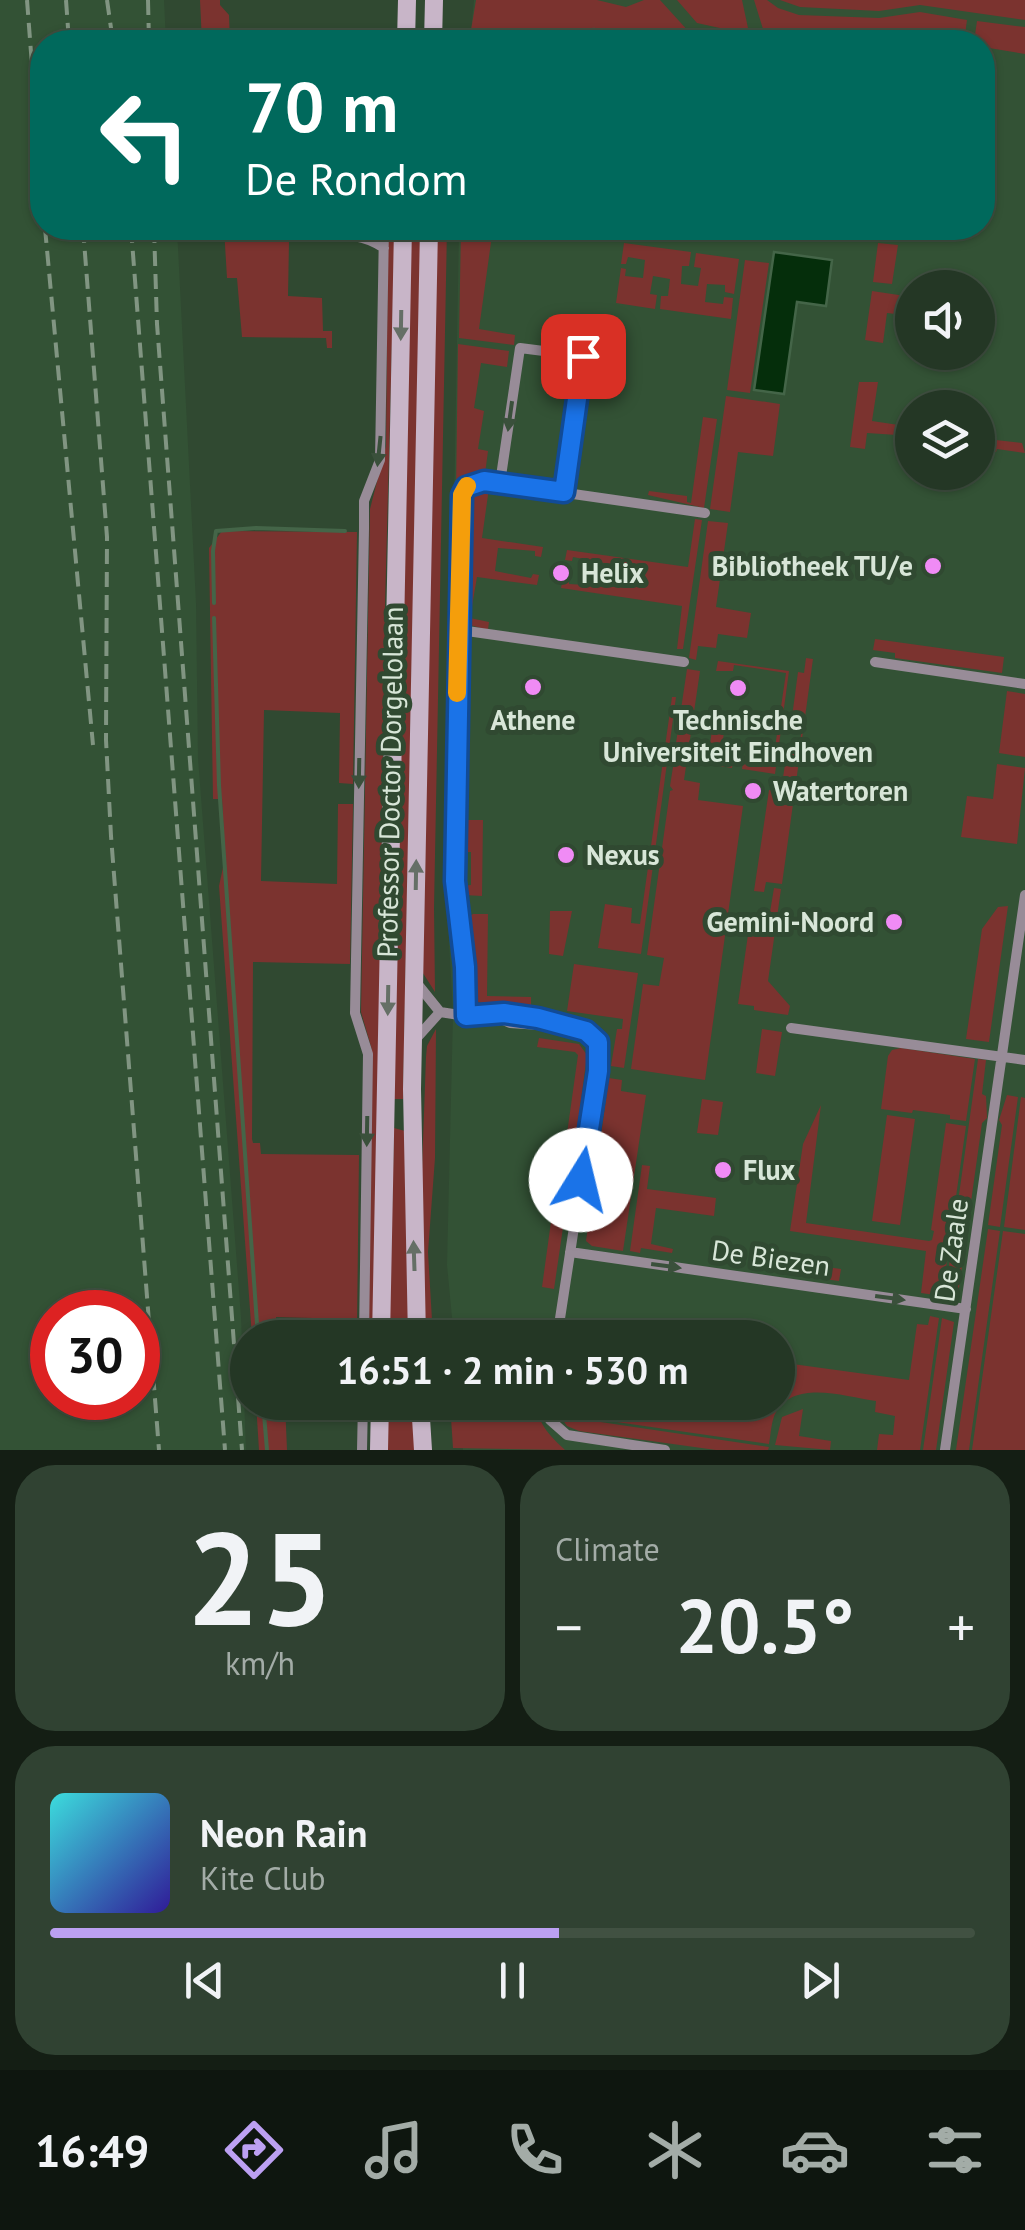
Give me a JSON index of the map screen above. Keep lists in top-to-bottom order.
{
  "streets": {
    "main road": ["Professor Doctor Dorgelolaan"],
    "street": ["De Zaale", "De Biezen"]
  },
  "crossings": [
    ["De Zaale", "De Biezen"]
  ],
  "one_way": ["De Biezen"],
  "places": [
    "Bibliotheek TU/e",
    "Helix",
    "Athene",
    "Technische Universiteit Eindhoven",
    "Watertoren",
    "Nexus",
    "Gemini-Noord",
    "Flux"
  ],
  "page": {
    "turn": ["70 m", "De Rondom"],
    "limit": "30",
    "trip": "16:51 · 2 min · 530 m",
    "tile": [
      ["25", "km/h"],
      "Climate"
    ],
    "heat": ["−", "20.5°", "+"],
    "song": ["Neon Rain", "Kite Club"],
    "tabs": "16:49"
  }
}
